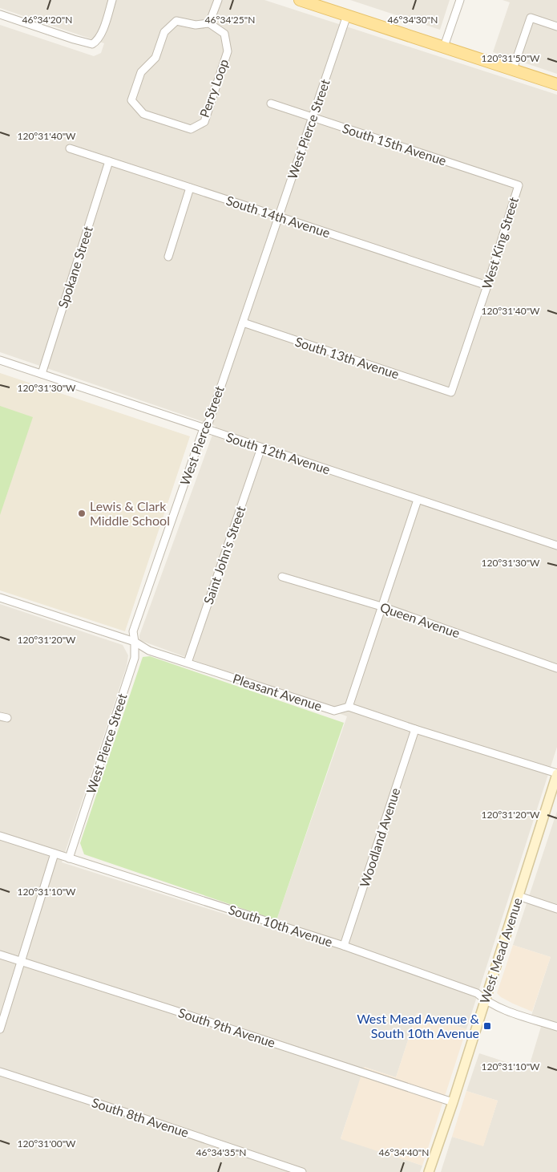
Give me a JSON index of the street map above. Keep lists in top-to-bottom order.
{
  "streets": {
    "street": [
      "Perry Loop",
      "West Pierce Street",
      "South 15th Avenue",
      "South 14th Avenue",
      "West King Street",
      "Spokane Street",
      "South 13th Avenue",
      "South 12th Avenue",
      "Saint John's Street",
      "Queen Avenue",
      "Pleasant Avenue",
      "Woodland Avenue",
      "South 10th Avenue",
      "West Mead Avenue",
      "South 9th Avenue",
      "South 8th Avenue"
    ]
  },
  "crossings": [
    ["West Pierce Street", "South 15th Avenue"],
    ["West Pierce Street", "South 14th Avenue"],
    ["West Pierce Street", "South 13th Avenue"],
    ["West Pierce Street", "South 12th Avenue"],
    ["West Pierce Street", "Pleasant Avenue"],
    ["West Pierce Street", "South 10th Avenue"],
    ["South 15th Avenue", "West King Street"],
    ["South 14th Avenue", "West King Street"],
    ["South 14th Avenue", "Spokane Street"],
    ["West King Street", "South 13th Avenue"],
    ["Spokane Street", "South 12th Avenue"],
    ["South 12th Avenue", "Saint John's Street"],
    ["Saint John's Street", "Pleasant Avenue"],
    ["Pleasant Avenue", "Woodland Avenue"],
    ["Pleasant Avenue", "West Mead Avenue"],
    ["Woodland Avenue", "South 10th Avenue"],
    ["South 10th Avenue", "West Mead Avenue"],
    ["West Mead Avenue", "South 9th Avenue"]
  ],
  "places": {
    "other": ["Lewis & Clark Middle School"],
    "transit": ["West Mead Avenue & South 10th Avenue"]
  },
  "coordinates": [
    "46°34'20\"N",
    "46°34'25\"N",
    "46°34'30\"N",
    "120°31'50\"W",
    "120°31'40\"W",
    "120°31'30\"W",
    "120°31'20\"W",
    "120°31'10\"W",
    "120°31'00\"W",
    "46°34'35\"N",
    "46°34'40\"N"
  ]
}
